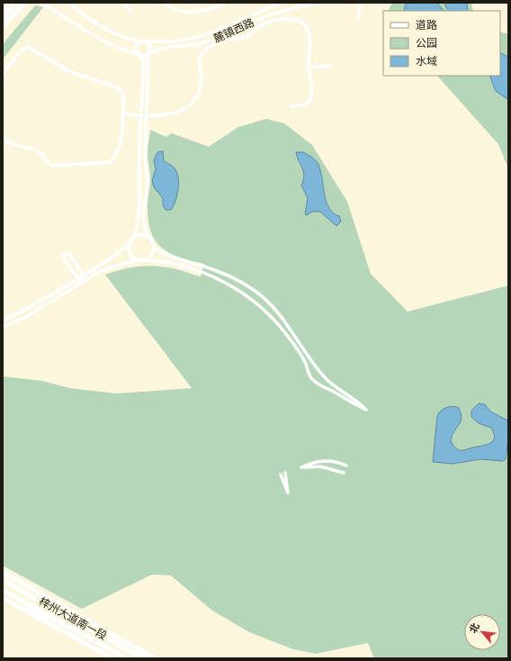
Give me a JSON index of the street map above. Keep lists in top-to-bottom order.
{
  "streets": {
    "highway": ["梓州大道南一段"],
    "street": ["麓镇西路"]
  },
  "legend": ["道路", "公园", "水域"],
  "north": "top left"
}
